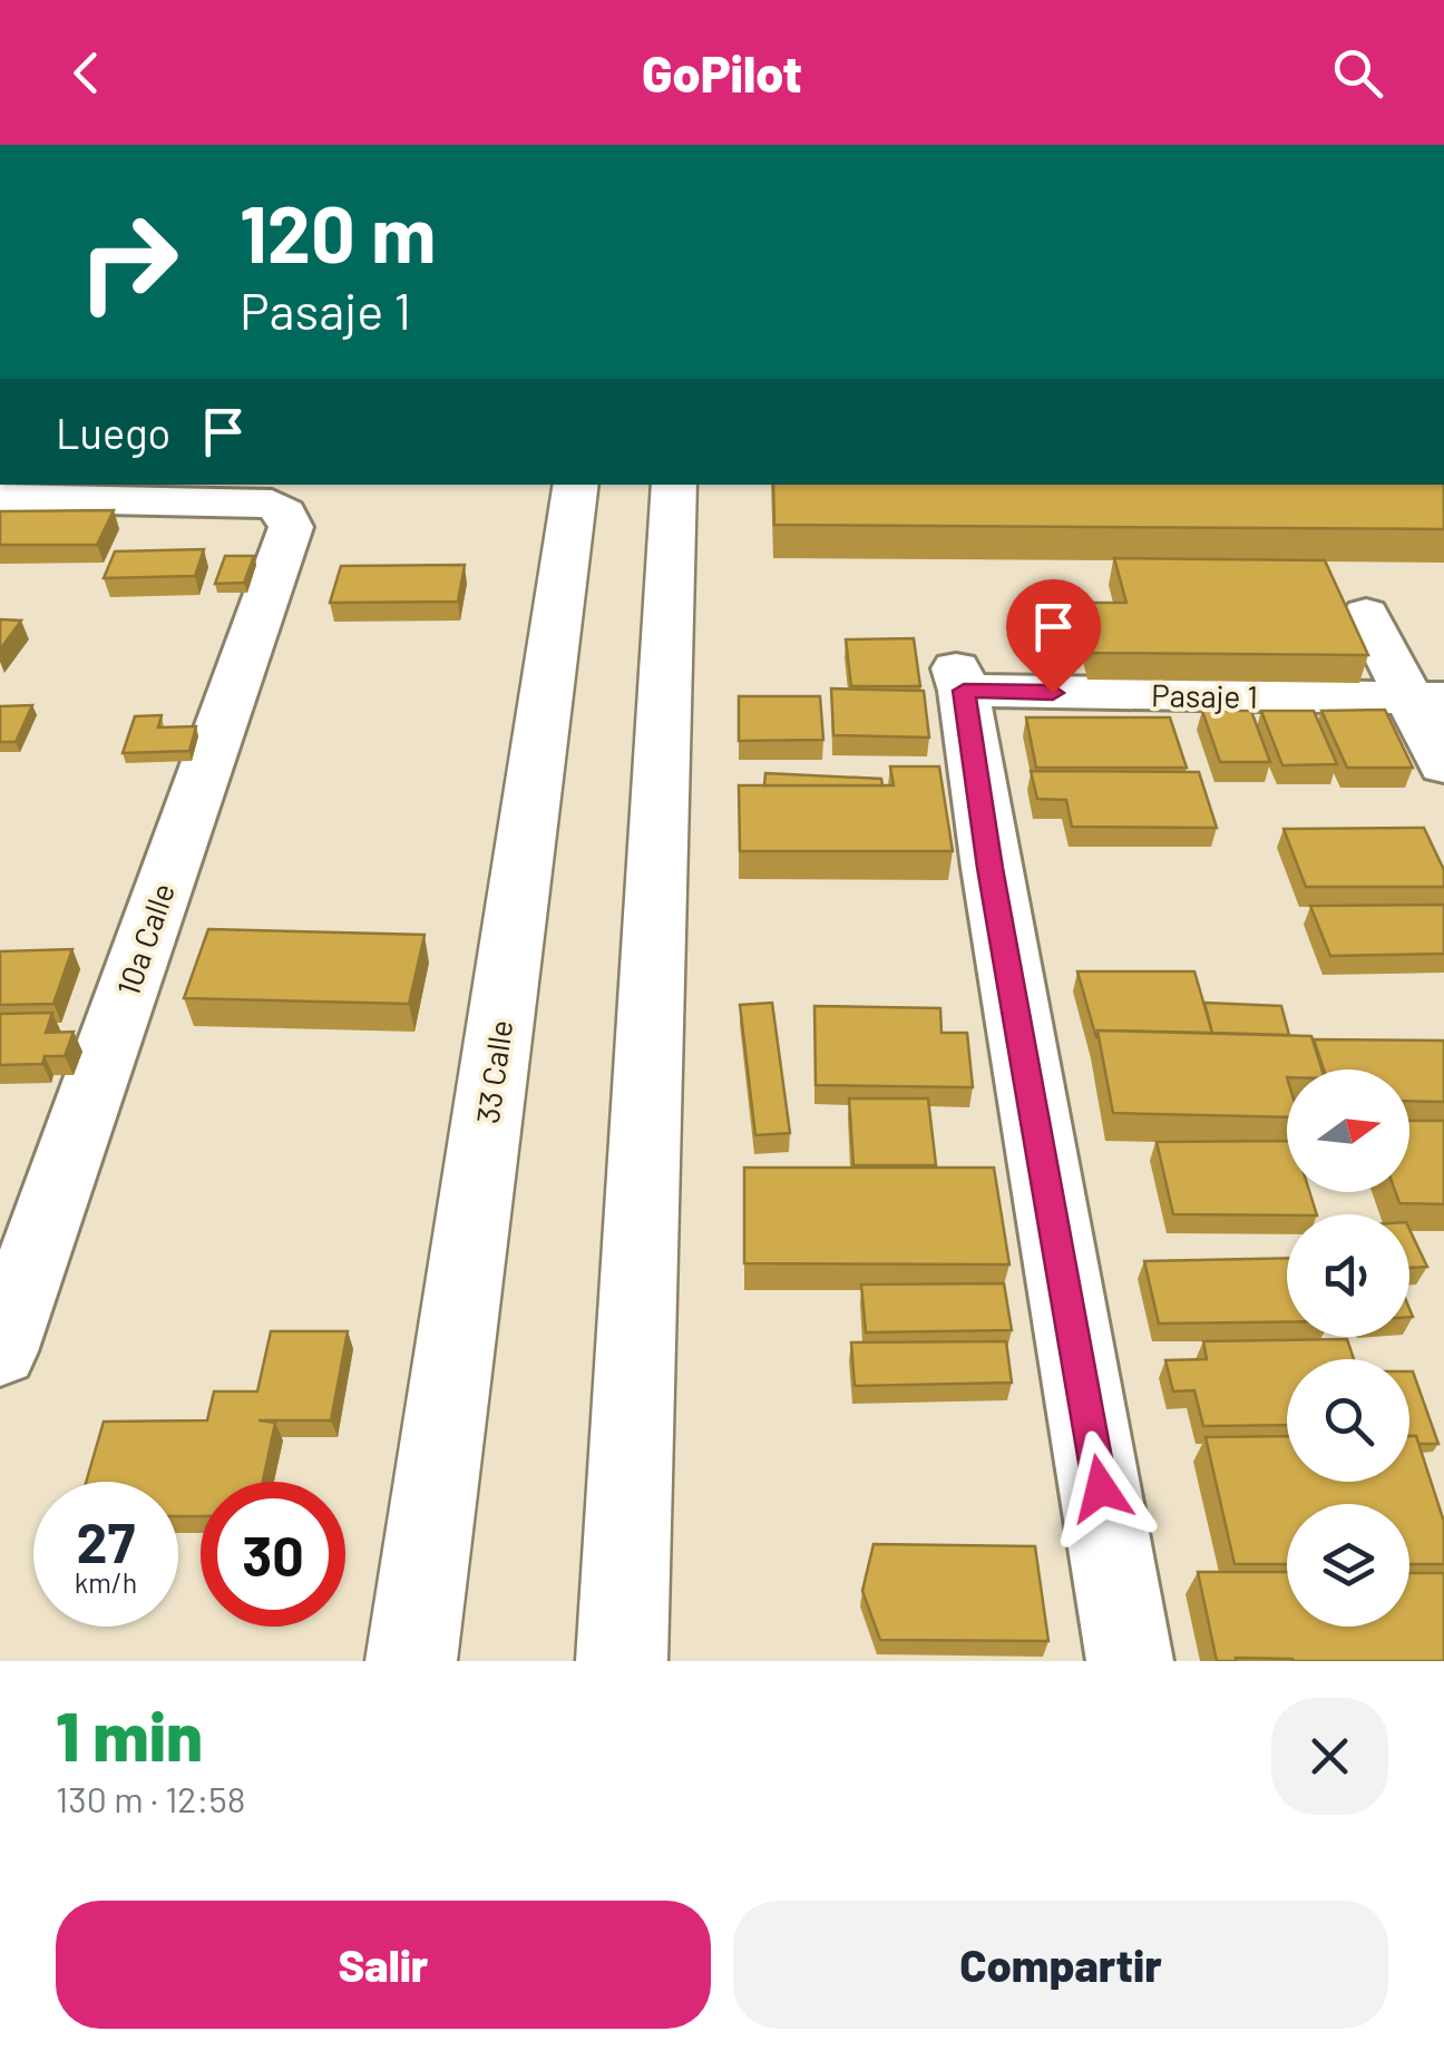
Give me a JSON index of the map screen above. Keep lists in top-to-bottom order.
{
  "streets": {
    "main road": ["33 Calle"],
    "street": ["Pasaje 1", "10a Calle"]
  },
  "north": "right",
  "page": {
    "header": "GoPilot",
    "turn": ["120 m", "Pasaje 1"],
    "then": "Luego",
    "speed": "27 km/h",
    "limit": "30",
    "heading": ["1 min", "130 m · 12:58"],
    "buttons": ["Salir", "Compartir"]
  }
}
